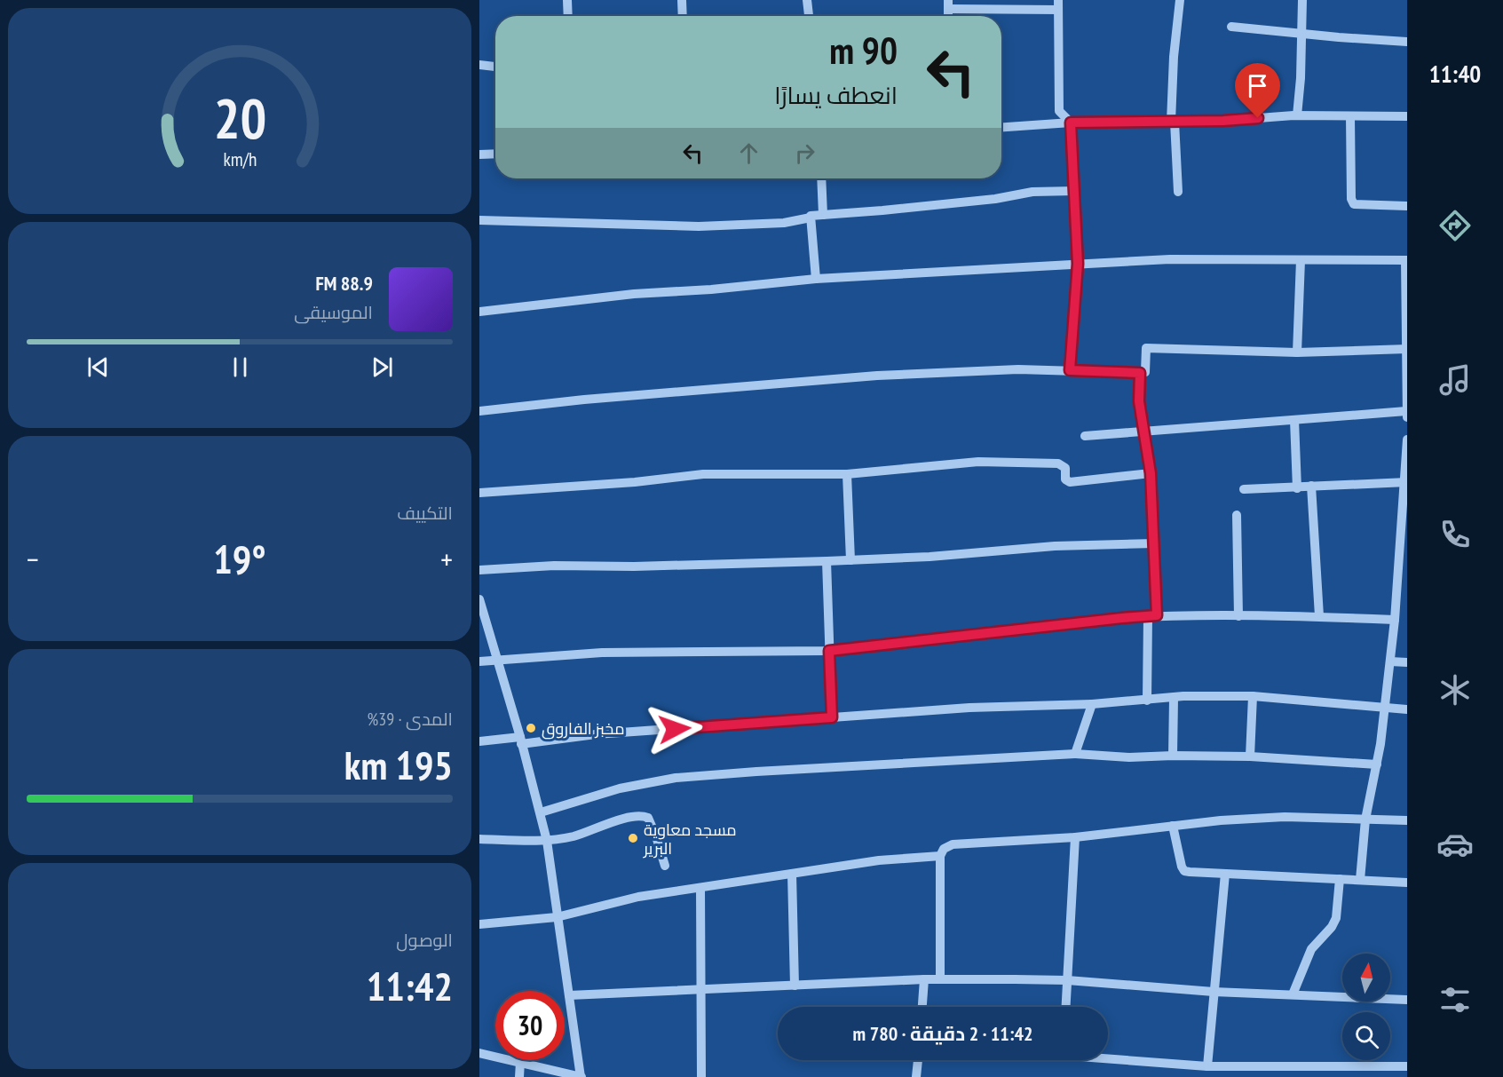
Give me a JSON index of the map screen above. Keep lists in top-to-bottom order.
{
  "places": ["مخبز الفاروق", "مسجد معاوية البرير"],
  "north": "top",
  "page": {
    "tabs": "11:40",
    "turn": ["90 m", "انعطف يسارًا"],
    "song": ["88.9 FM", "الموسيقى"],
    "tile": [
      "التكييف",
      ["المدى · 39%", "195 km"],
      ["الوصول", "11:42"]
    ],
    "heat": ["−", "19°", "+"],
    "limit": "30",
    "trip": "11:42 · 2 دقيقة · 780 m",
    "gauge": ["20", "km/h"]
  }
}
